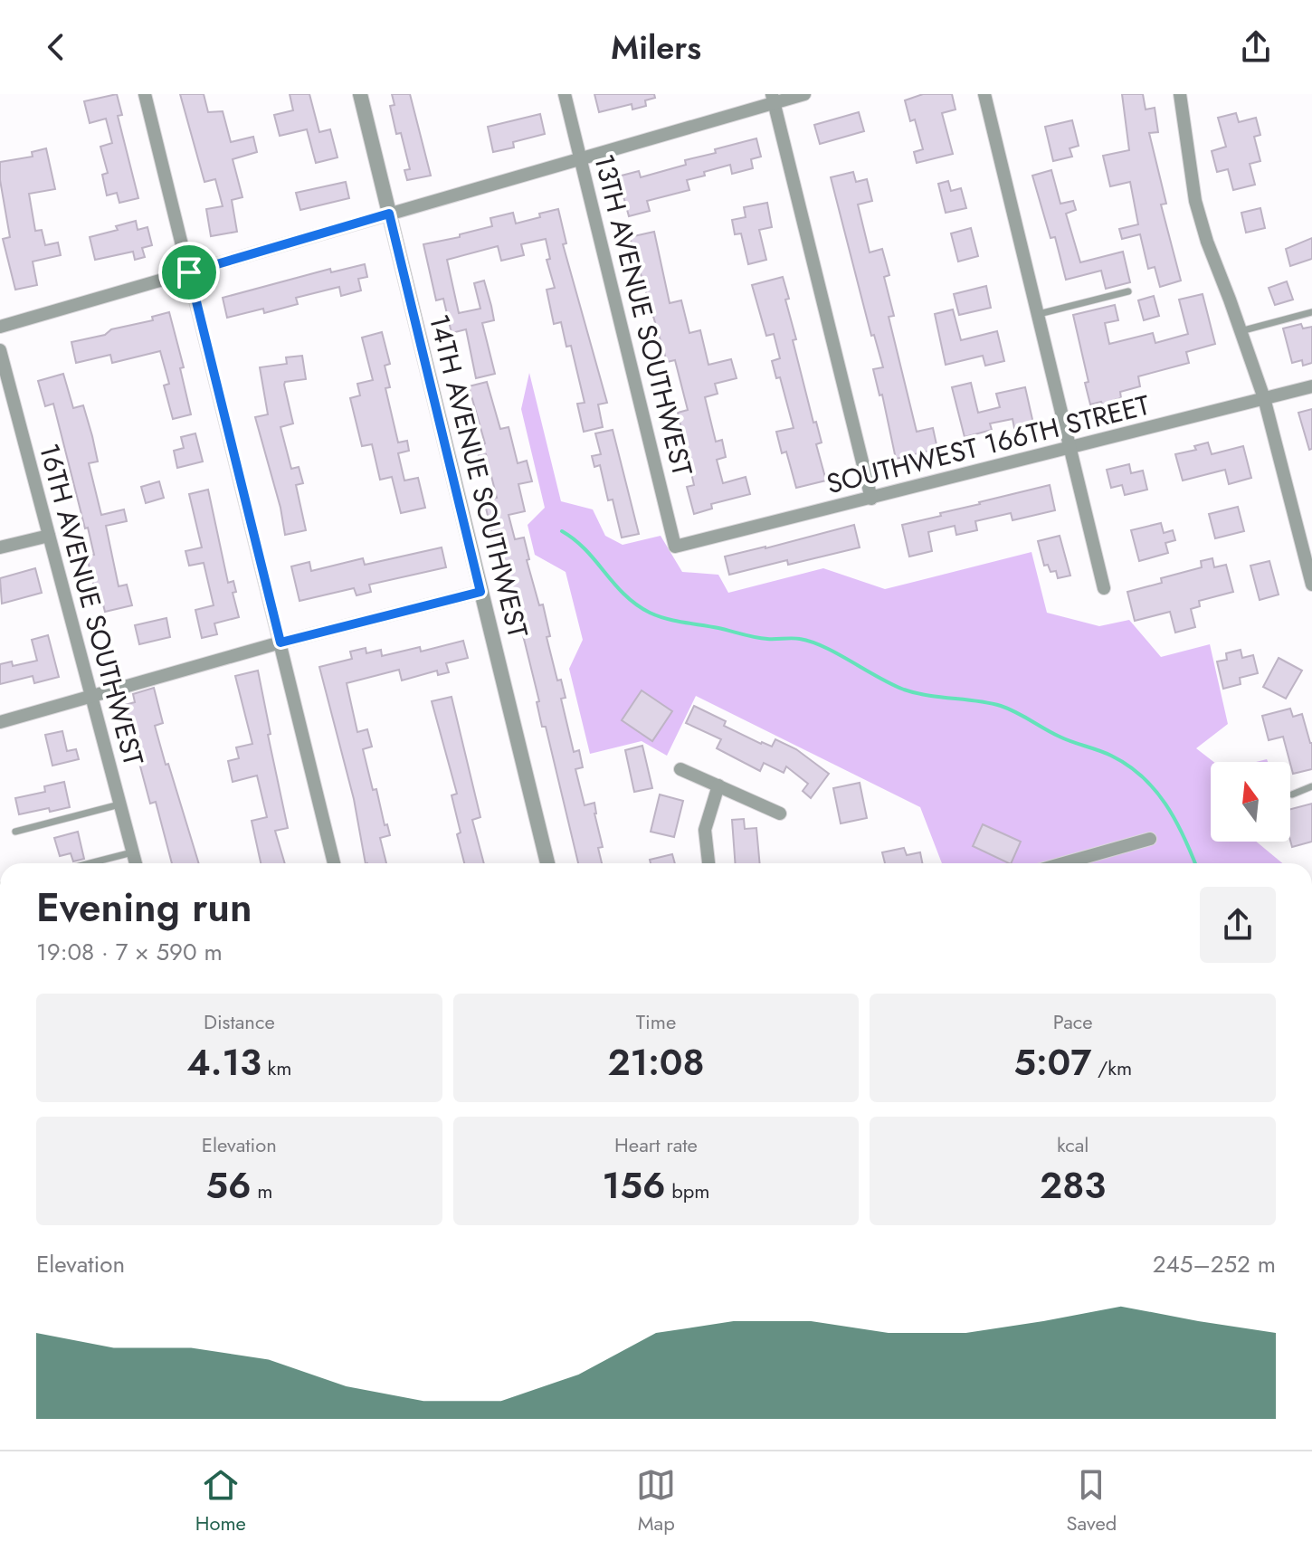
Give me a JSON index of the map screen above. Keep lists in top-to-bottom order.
{
  "streets": {
    "street": [
      "13TH AVENUE SOUTHWEST",
      "SOUTHWEST 166TH STREET",
      "14TH AVENUE SOUTHWEST",
      "16TH AVENUE SOUTHWEST"
    ]
  },
  "crossings": [
    ["13TH AVENUE SOUTHWEST", "SOUTHWEST 166TH STREET"]
  ],
  "north": "top",
  "page": {
    "header": "Milers",
    "heading": ["Evening run", "19:08 · 7 × 590 m"],
    "stats": [
      ["Distance", "4.13 km"],
      ["Time", "21:08"],
      ["Pace", "5:07 /km"],
      ["Elevation", "56 m"],
      ["Heart rate", "156 bpm"],
      ["kcal", "283"]
    ],
    "chart": ["Elevation", "245–252 m"],
    "tabs": ["Home", "Map", "Saved"]
  }
}
